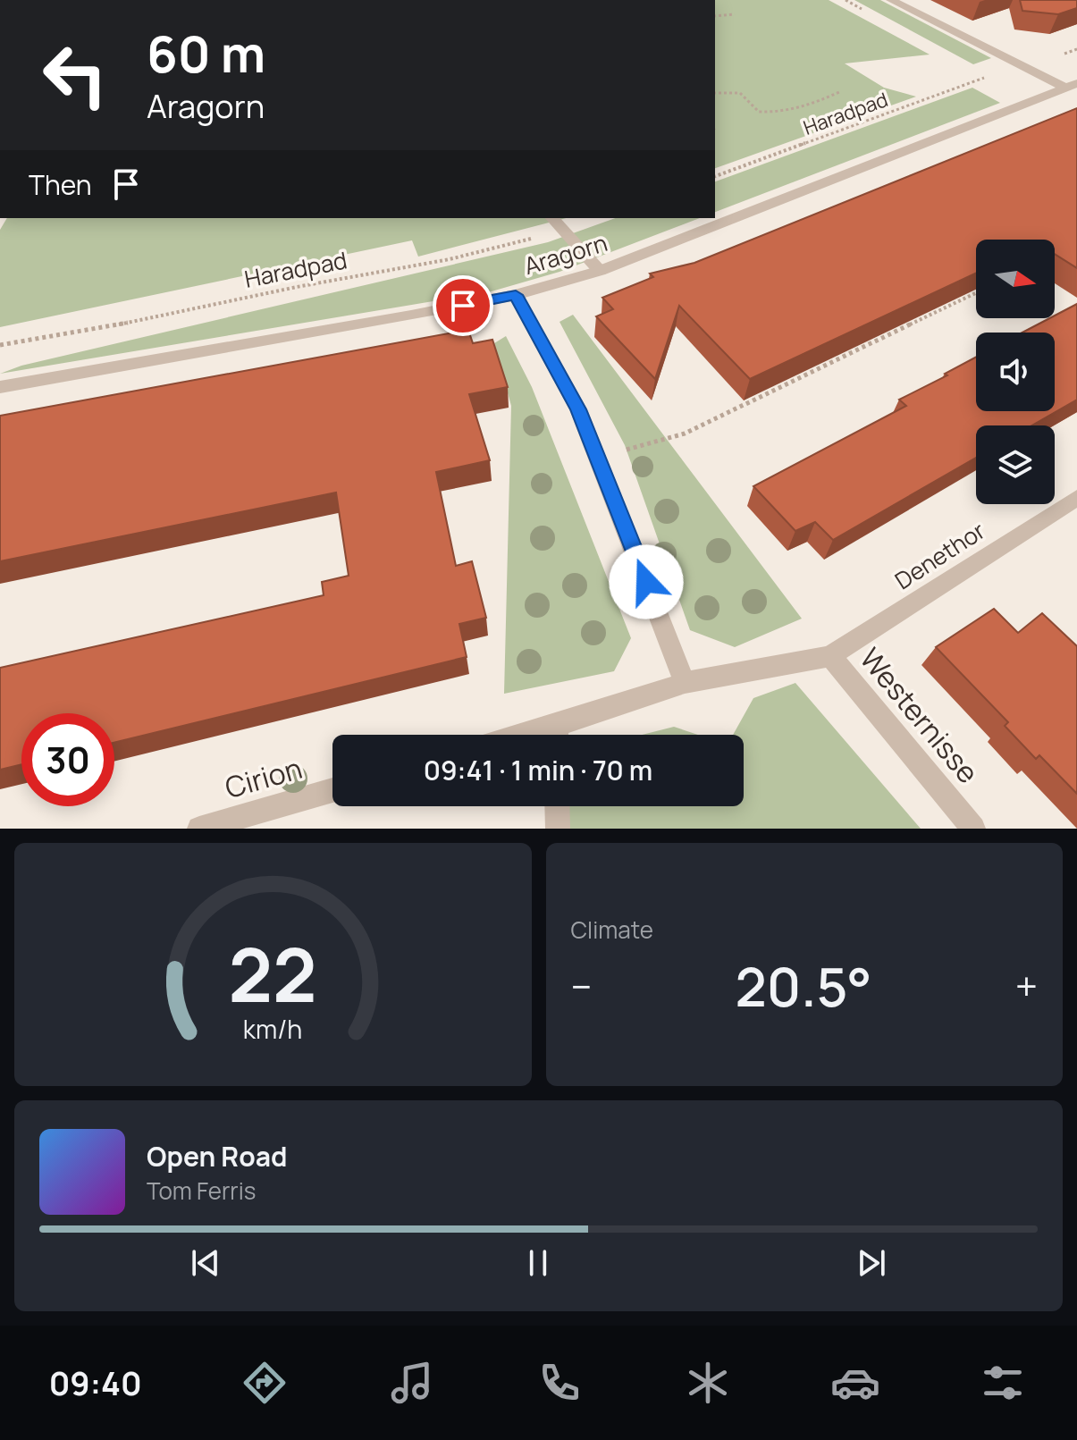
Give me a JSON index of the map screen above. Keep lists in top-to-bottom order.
{
  "streets": {
    "street": [
      "Aragorn",
      "Denethor",
      "Westernisse",
      "Cirion"
    ],
    "path": ["Haradpad"]
  },
  "crossings": [
    ["Denethor", "Westernisse"]
  ],
  "north": "right",
  "page": {
    "turn": ["60 m", "Aragorn"],
    "then": "Then",
    "limit": "30",
    "trip": "09:41 · 1 min · 70 m",
    "tile": "Climate",
    "heat": ["−", "20.5°", "+"],
    "song": ["Open Road", "Tom Ferris"],
    "tabs": "09:40",
    "gauge": ["22", "km/h"]
  }
}
